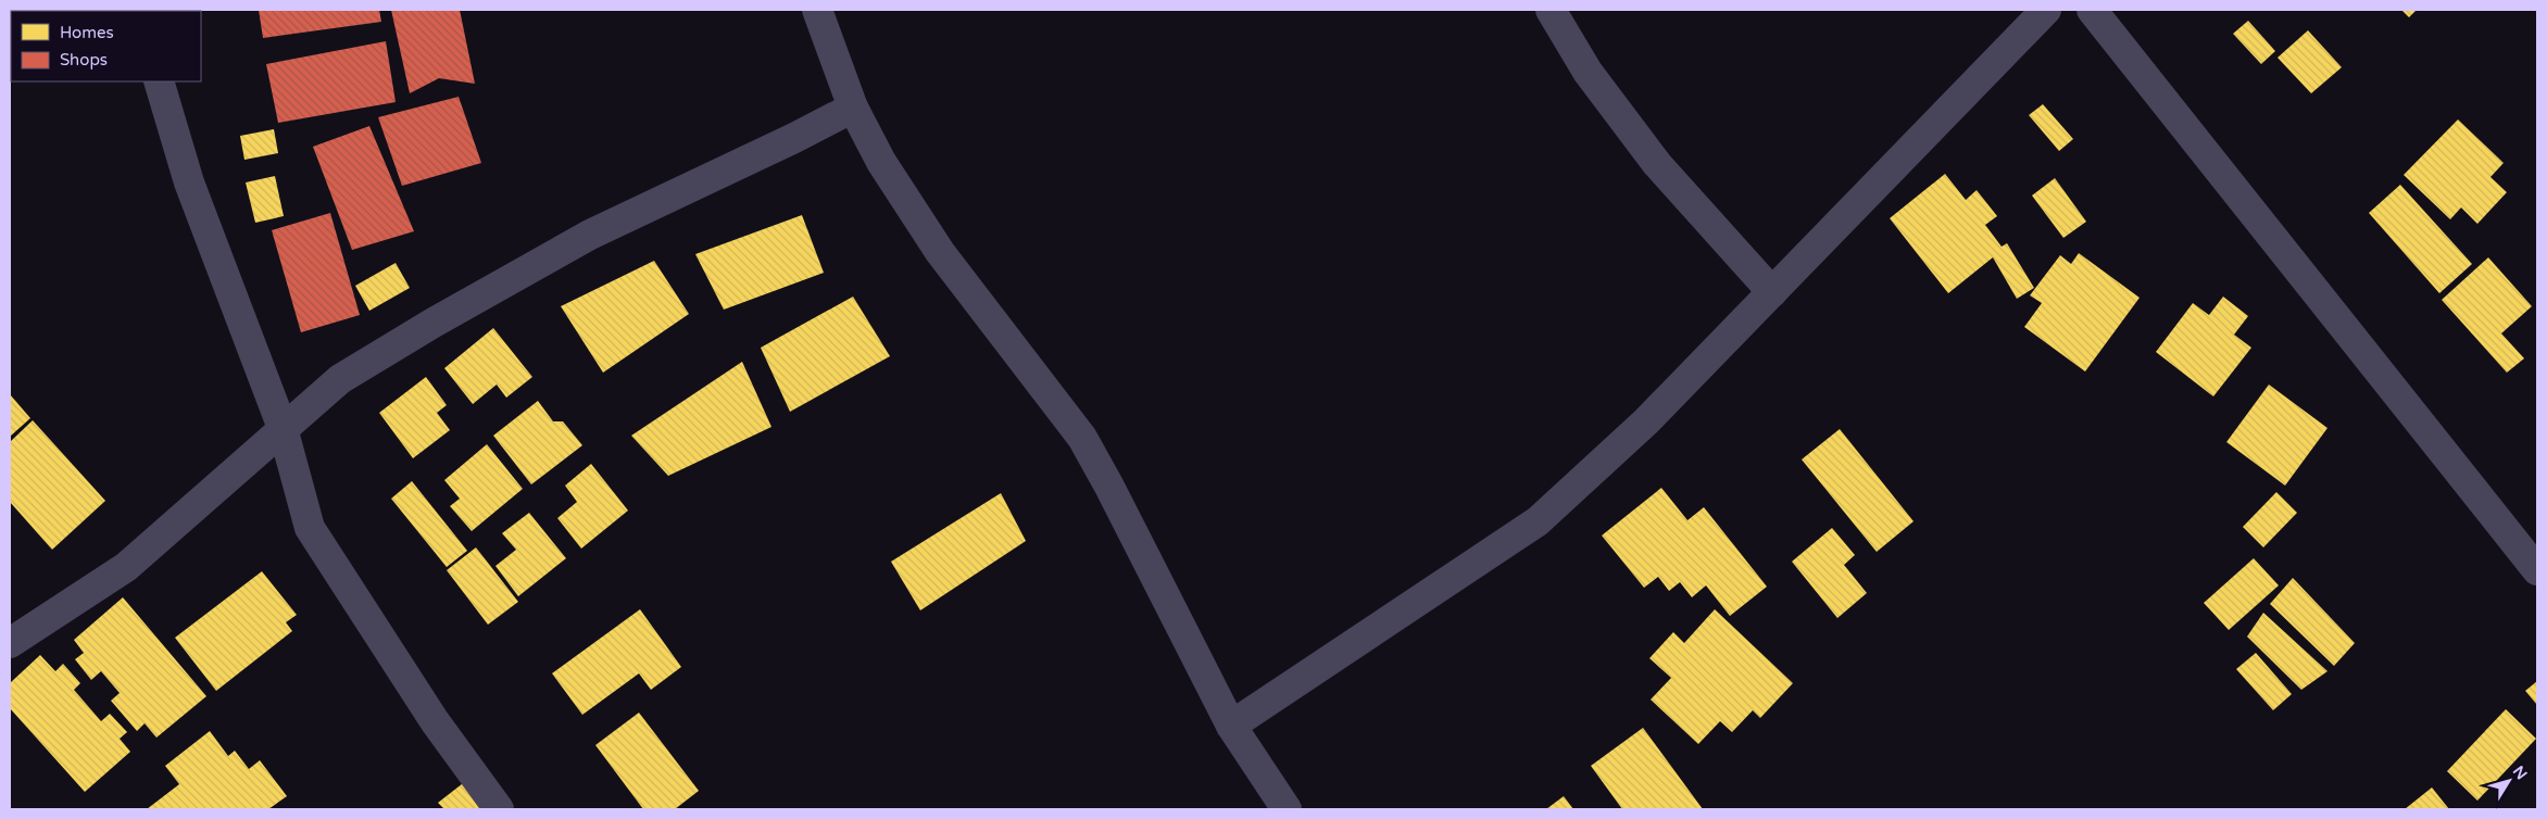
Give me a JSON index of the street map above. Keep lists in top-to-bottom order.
{
  "legend": ["Homes", "Shops"],
  "north": "top right"
}
